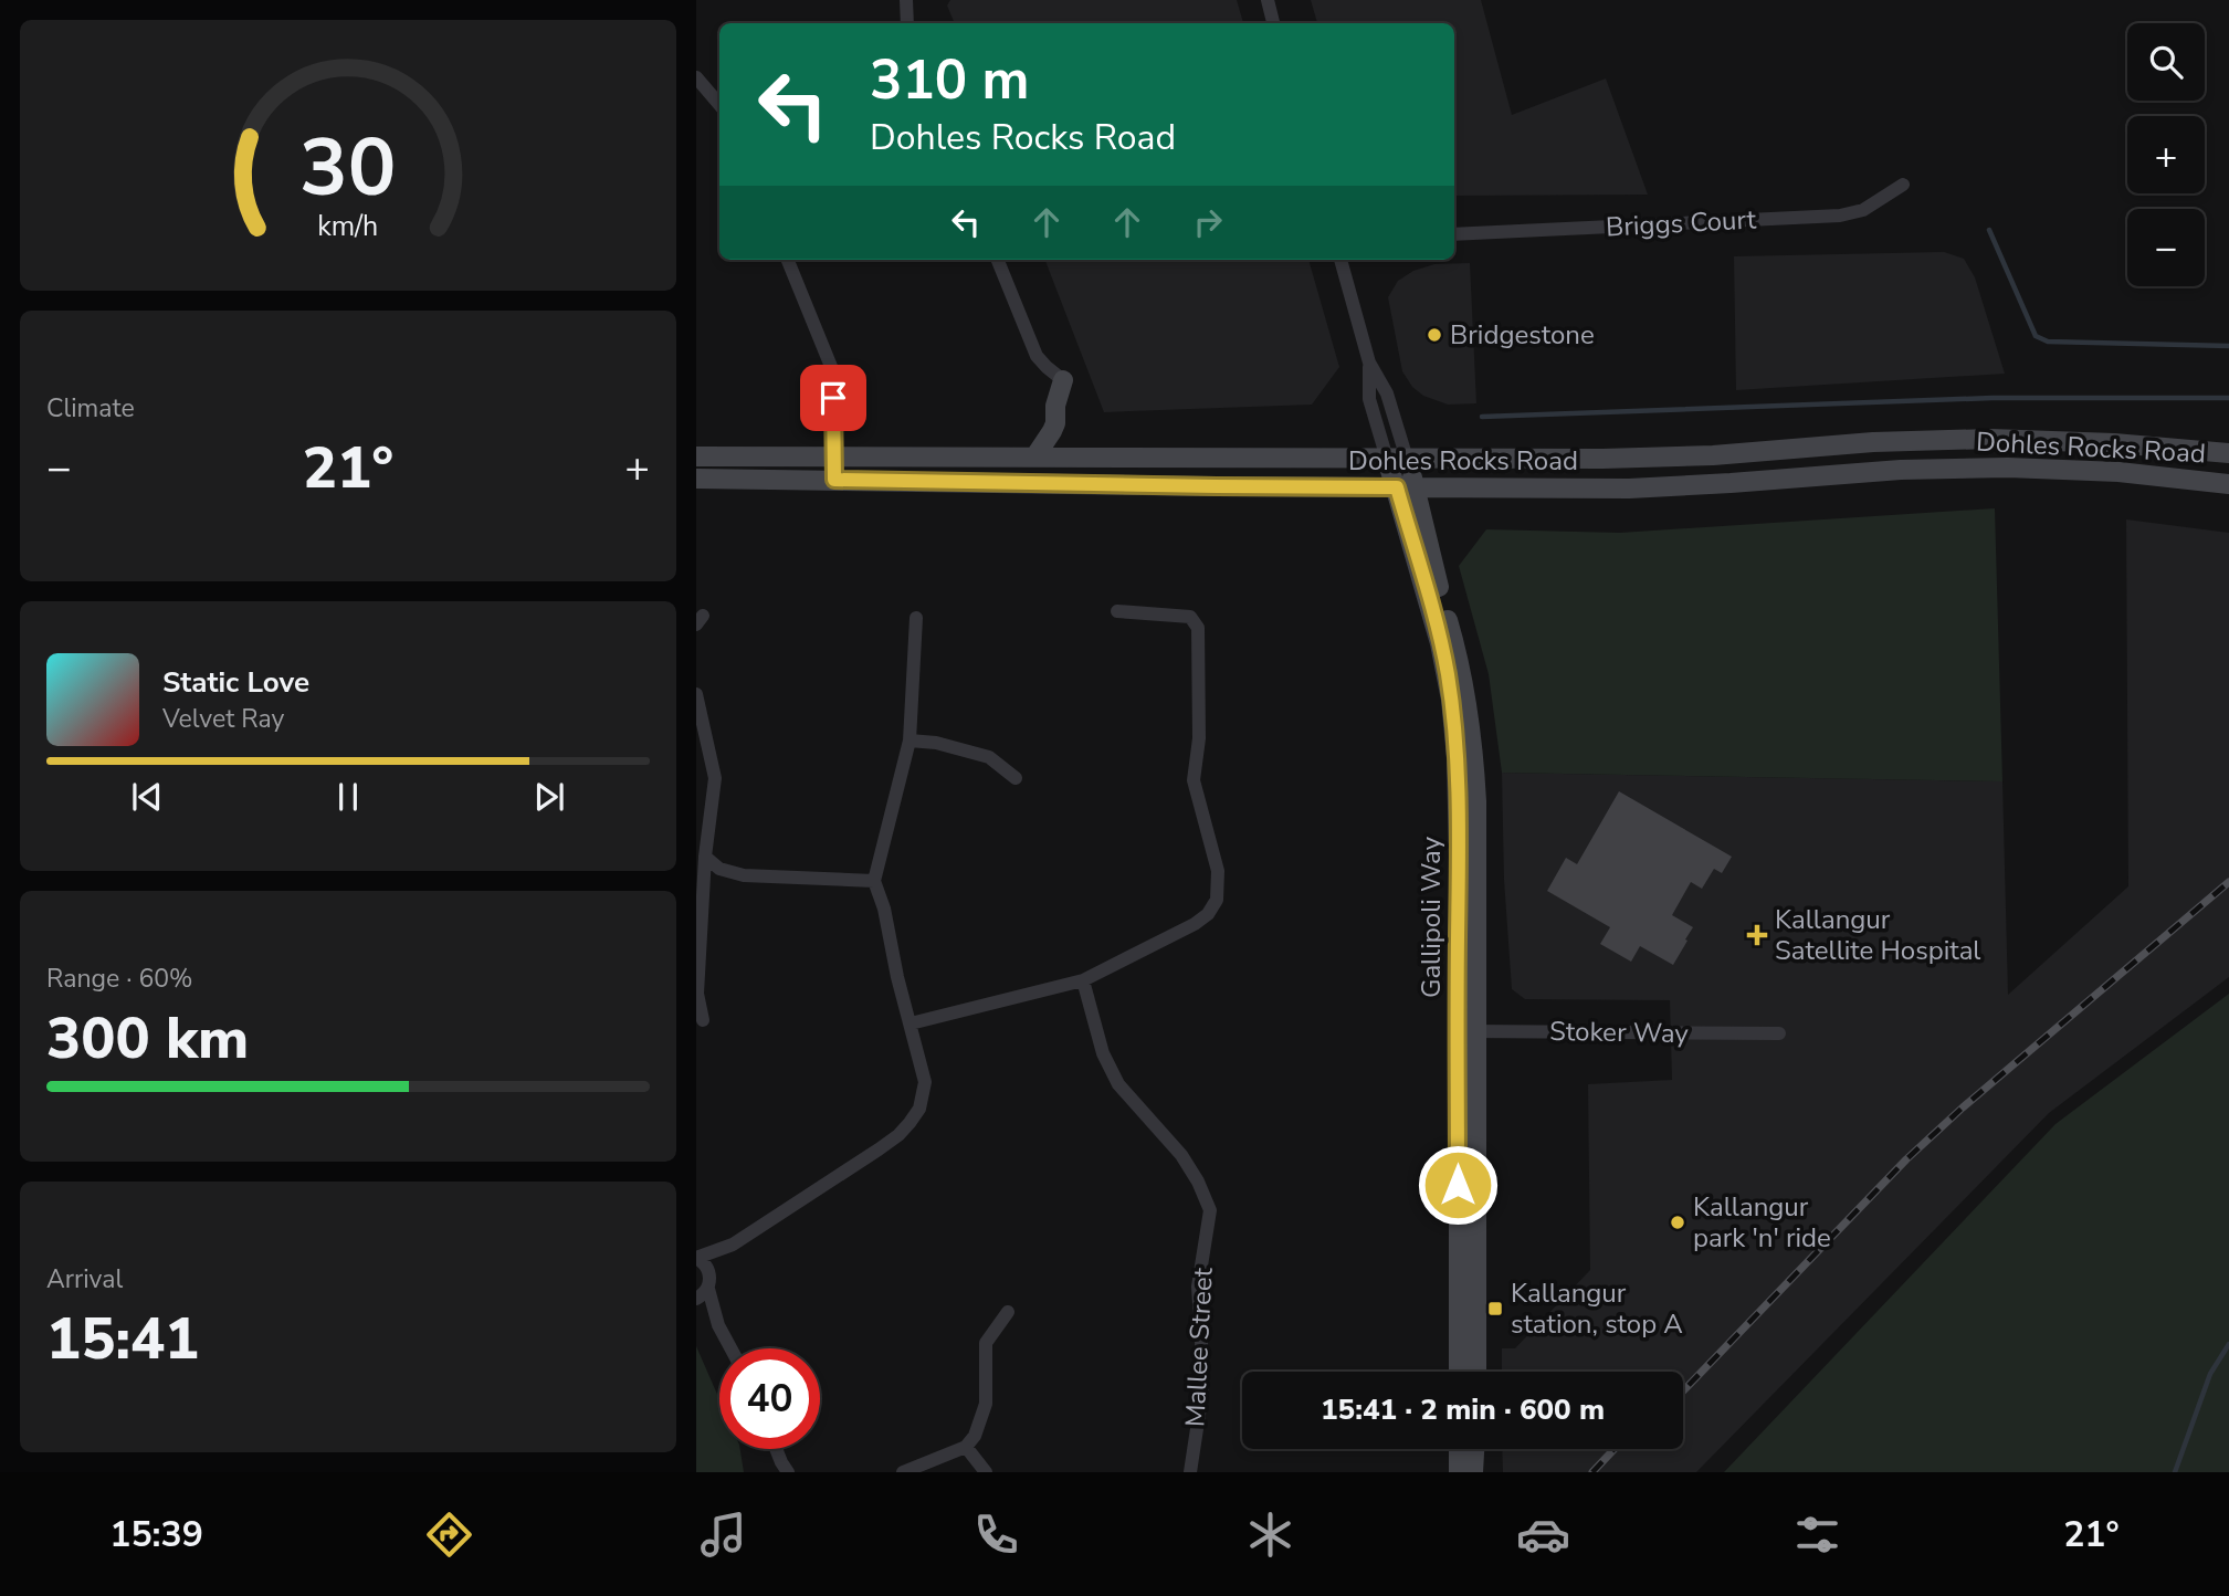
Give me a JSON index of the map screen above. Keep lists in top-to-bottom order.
{
  "streets": {
    "main road": ["Dohles Rocks Road", "Gallipoli Way"],
    "street": ["Briggs Court", "Stoker Way", "Mallee Street"]
  },
  "crossings": [
    ["Dohles Rocks Road", "Gallipoli Way"],
    ["Gallipoli Way", "Stoker Way"]
  ],
  "places": {
    "other": ["Bridgestone", "Kallangur park 'n' ride"],
    "health": ["Kallangur Satellite Hospital"],
    "transit": ["Kallangur station, stop A"]
  },
  "page": {
    "map_buttons": ["+", "−"],
    "turn": ["310 m", "Dohles Rocks Road"],
    "tile": [
      "Climate",
      ["Range · 60%", "300 km"],
      ["Arrival", "15:41"]
    ],
    "heat": ["−", "21°", "+"],
    "song": ["Static Love", "Velvet Ray"],
    "limit": "40",
    "trip": "15:41 · 2 min · 600 m",
    "tabs": ["15:39", "21°"],
    "gauge": ["30", "km/h"]
  }
}
